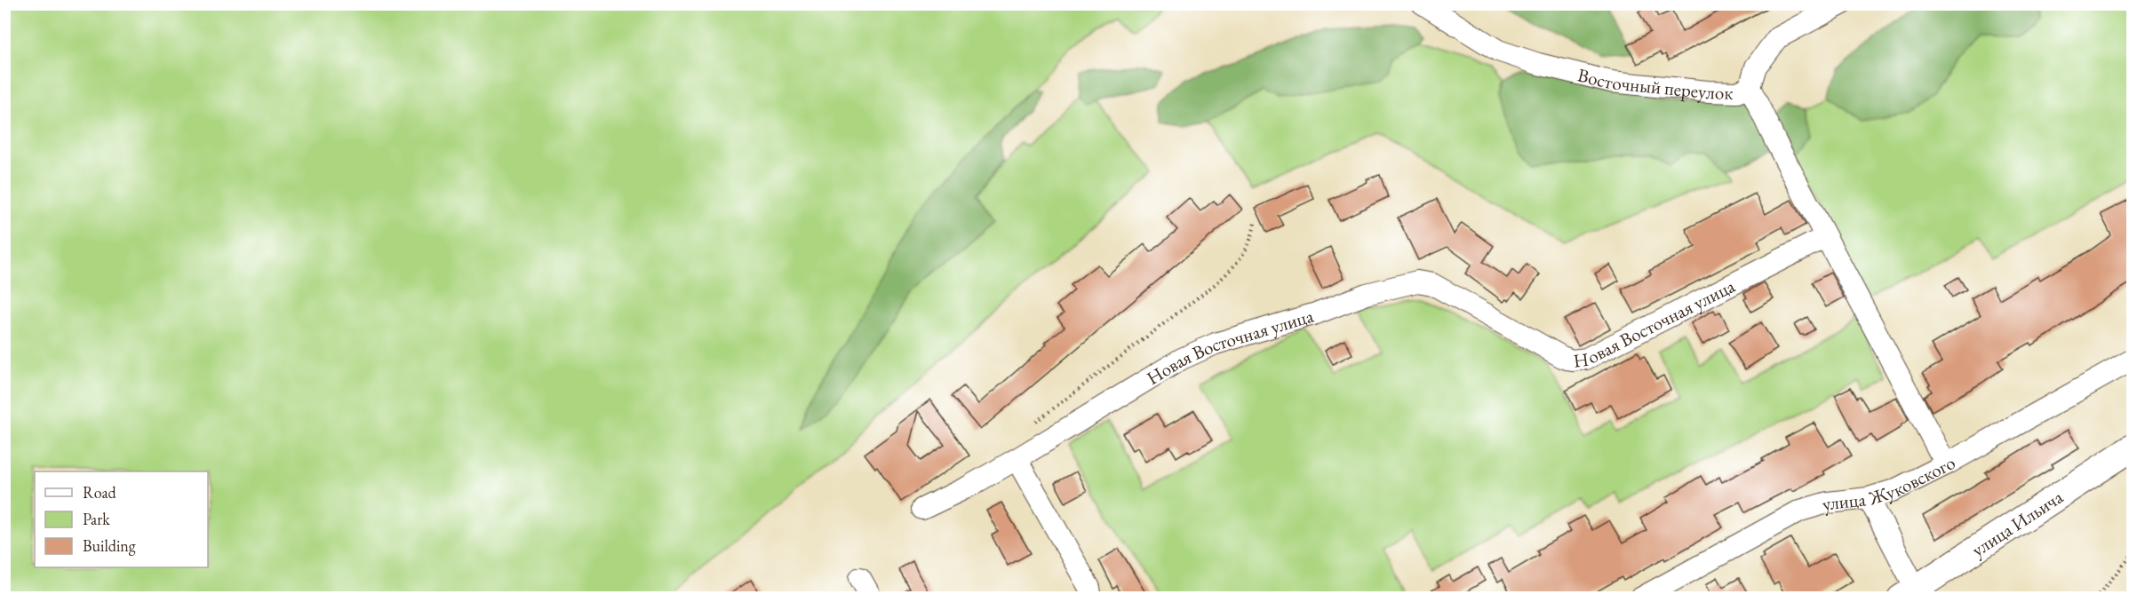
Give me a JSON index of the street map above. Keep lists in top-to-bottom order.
{
  "streets": {
    "main road": ["улица Ильича"],
    "street": ["Восточный переулок", "Новая Восточная улица", "улица Жуковского"]
  },
  "legend": ["Road", "Park", "Building"]
}
